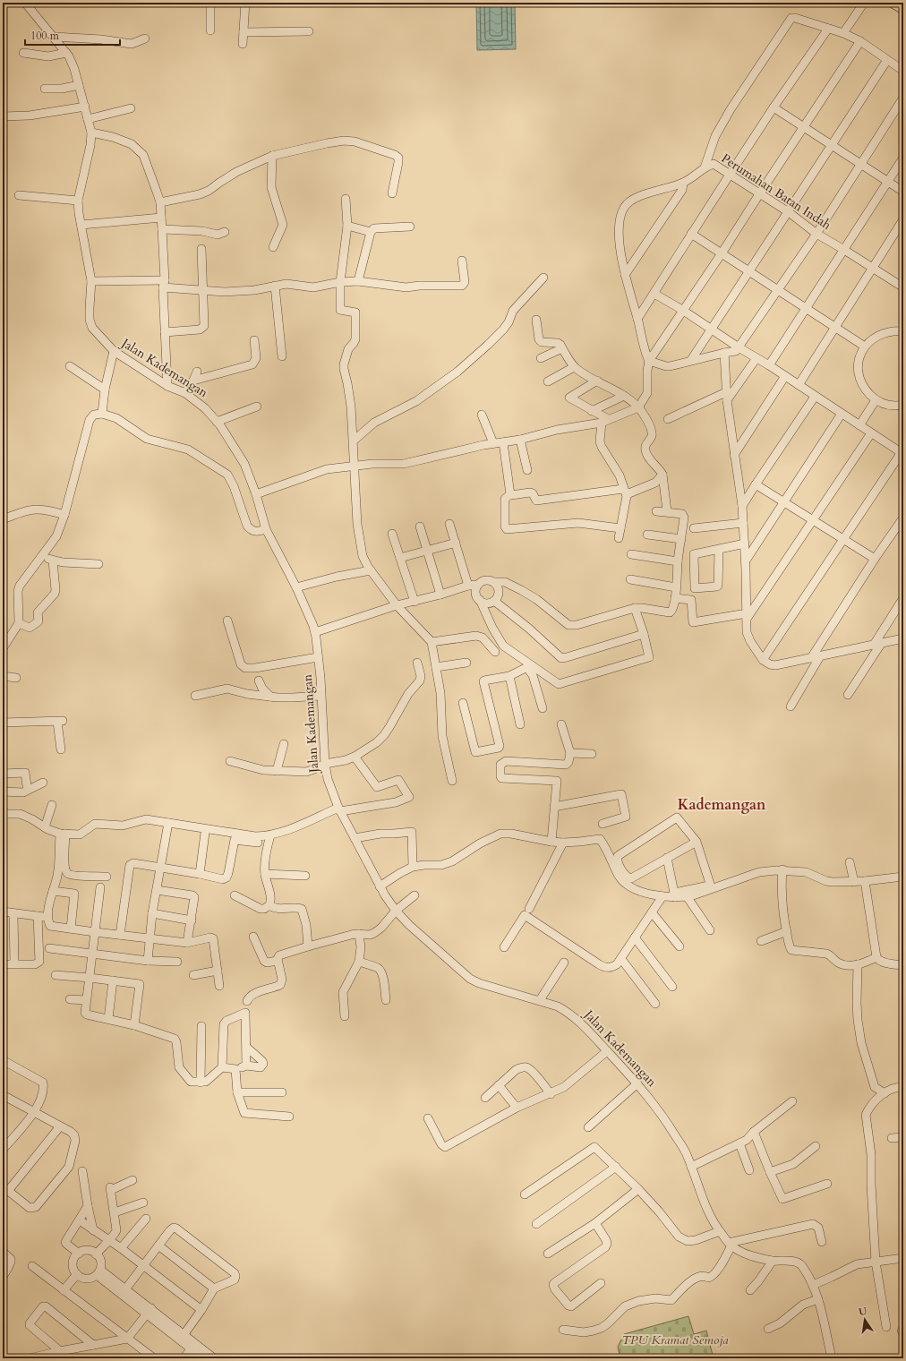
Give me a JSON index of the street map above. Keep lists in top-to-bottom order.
{
  "streets": {
    "street": ["Perumahan Batan Indah", "Jalan Kademangan"]
  },
  "districts": ["Kademangan"],
  "parks": ["TPU Kramat Semoja"],
  "scale_bar": "100 m",
  "north": "top"
}
